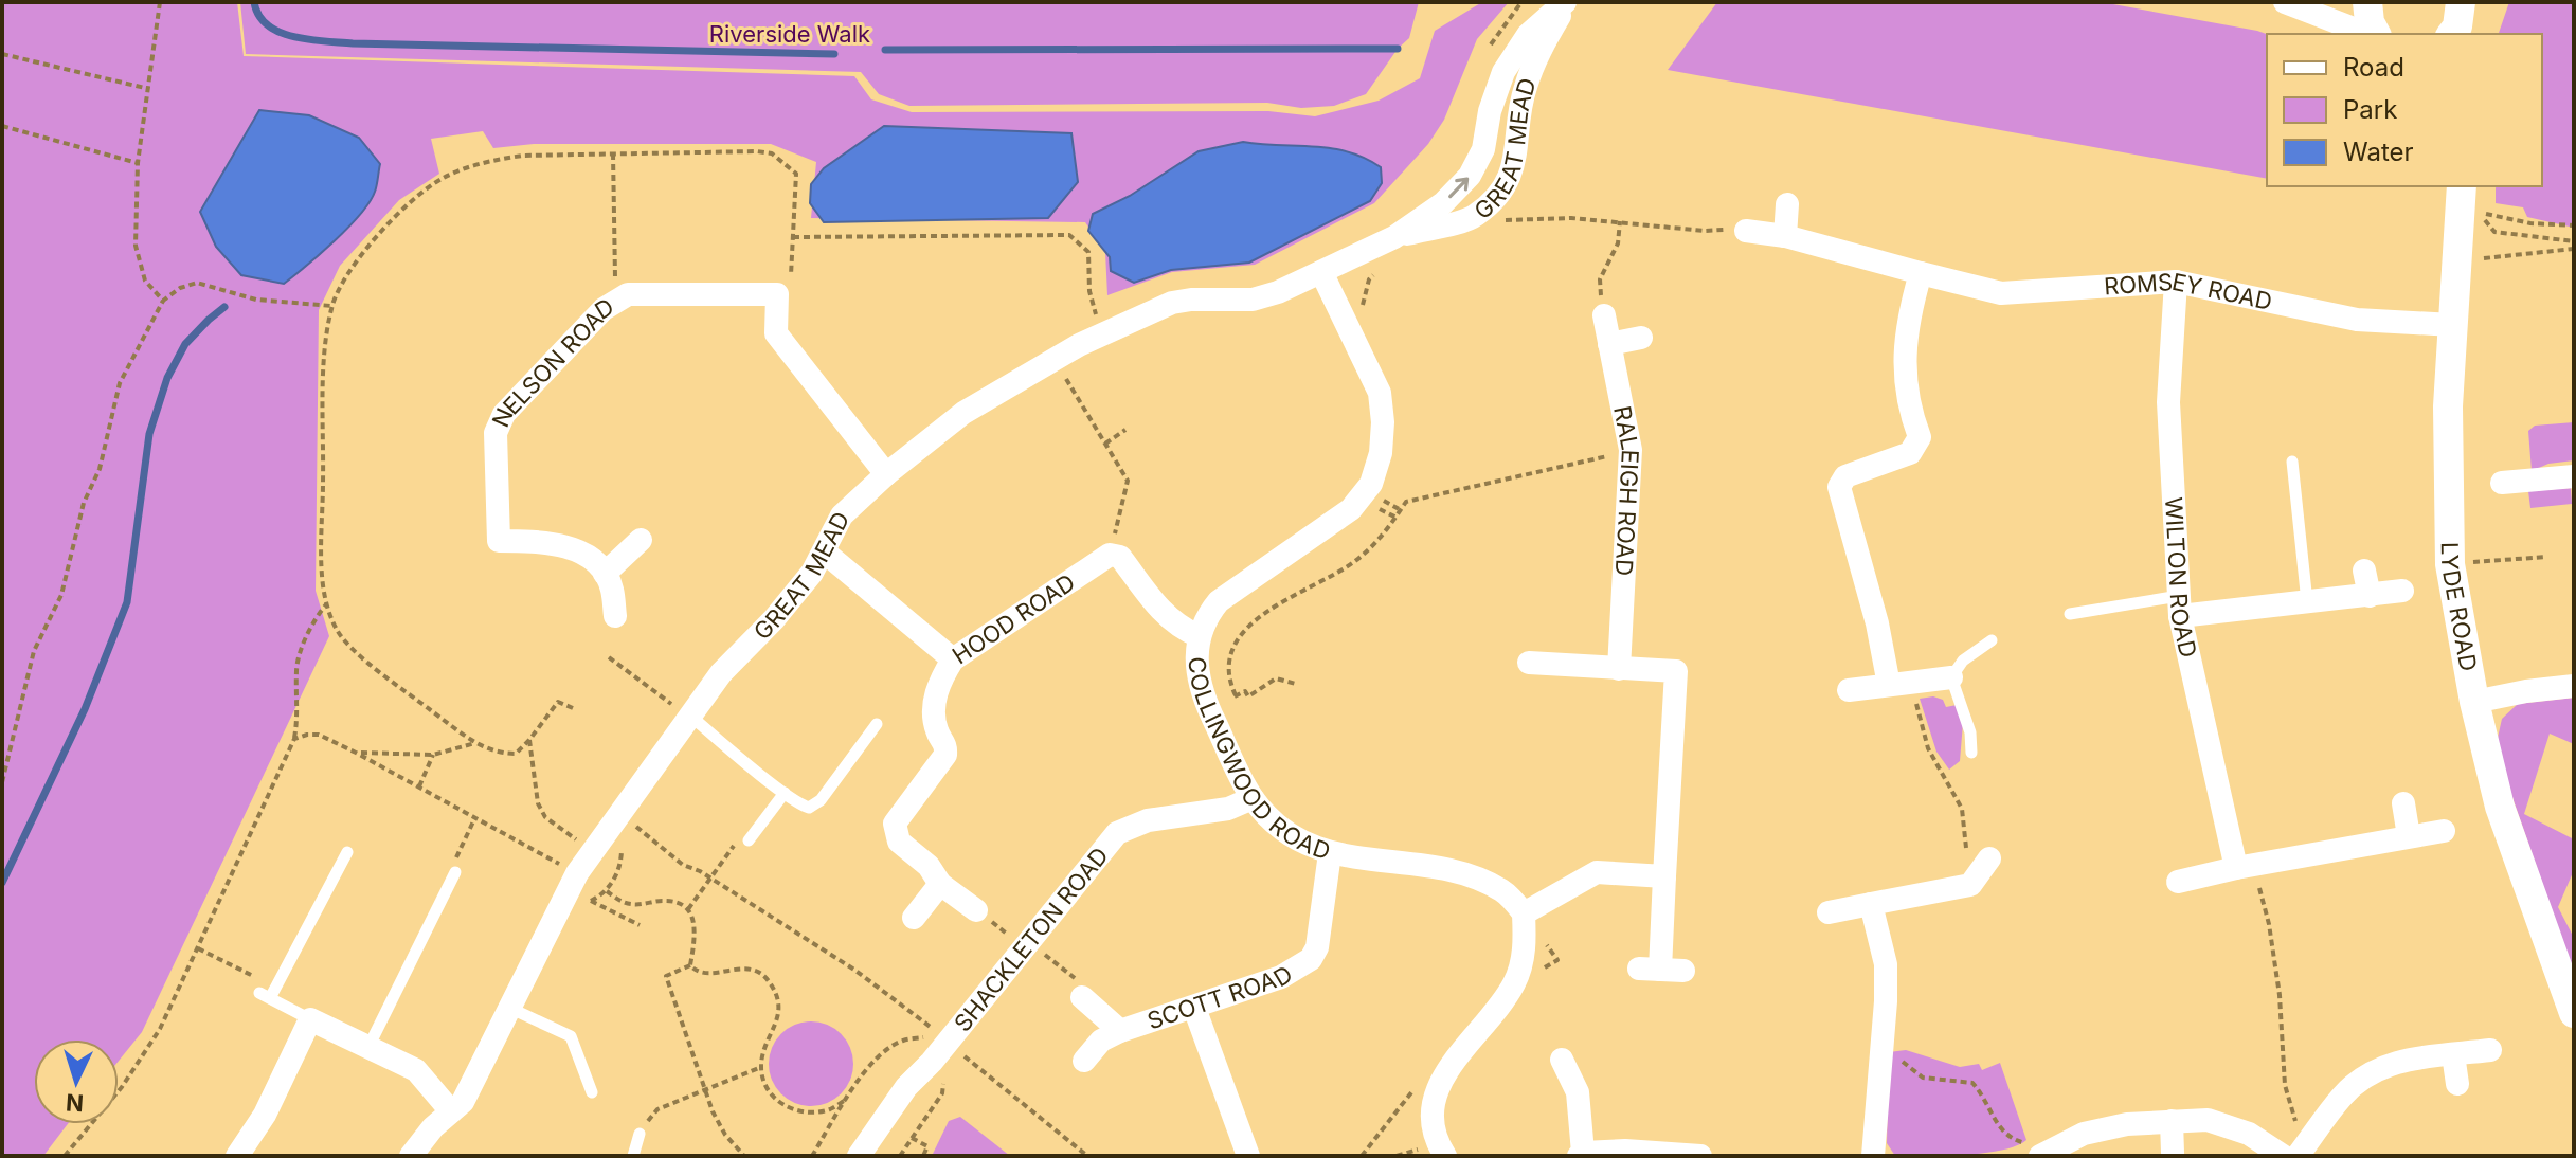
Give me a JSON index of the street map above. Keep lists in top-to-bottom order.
{
  "streets": {
    "street": [
      "GREAT MEAD",
      "ROMSEY ROAD",
      "NELSON ROAD",
      "RALEIGH ROAD",
      "WILTON ROAD",
      "LYDE ROAD",
      "HOOD ROAD",
      "COLLINGWOOD ROAD",
      "SHACKLETON ROAD",
      "SCOTT ROAD"
    ]
  },
  "crossings": [
    ["GREAT MEAD", "HOOD ROAD"],
    ["GREAT MEAD", "COLLINGWOOD ROAD"],
    ["ROMSEY ROAD", "WILTON ROAD"],
    ["ROMSEY ROAD", "LYDE ROAD"],
    ["COLLINGWOOD ROAD", "SHACKLETON ROAD"],
    ["COLLINGWOOD ROAD", "SCOTT ROAD"]
  ],
  "parks": ["Riverside Walk"],
  "legend": ["Road", "Park", "Water"],
  "north": "bottom"
}
